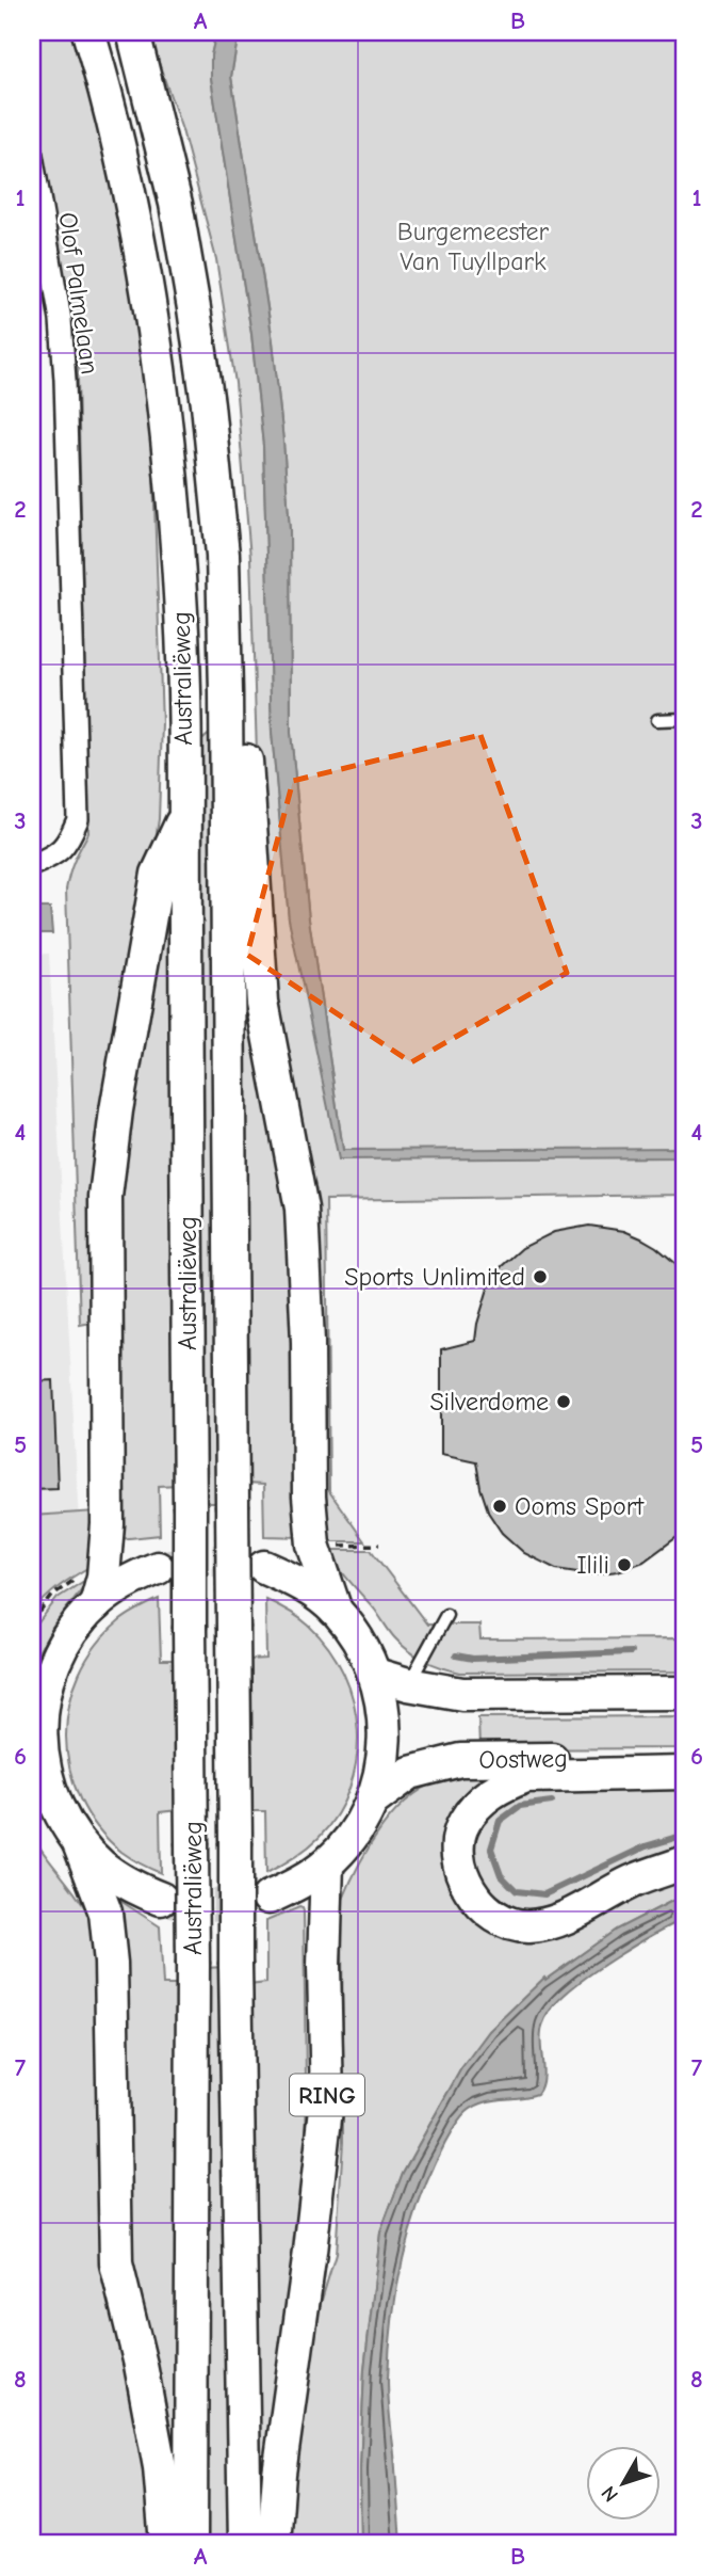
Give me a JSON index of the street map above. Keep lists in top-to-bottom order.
{
  "streets": {
    "main road": ["Australiëweg", "Oostweg", "RING"],
    "street": ["Olof Palmelaan"]
  },
  "parks": ["Burgemeester Van Tuyllpark"],
  "places": [
    "Sports Unlimited",
    "Silverdome",
    "Ooms Sport",
    "Ilili"
  ],
  "north": "bottom left",
  "grid": {
    "columns": ["A", "B"],
    "rows": [
      "1",
      "2",
      "3",
      "4",
      "5",
      "6",
      "7",
      "8"
    ]
  }
}
